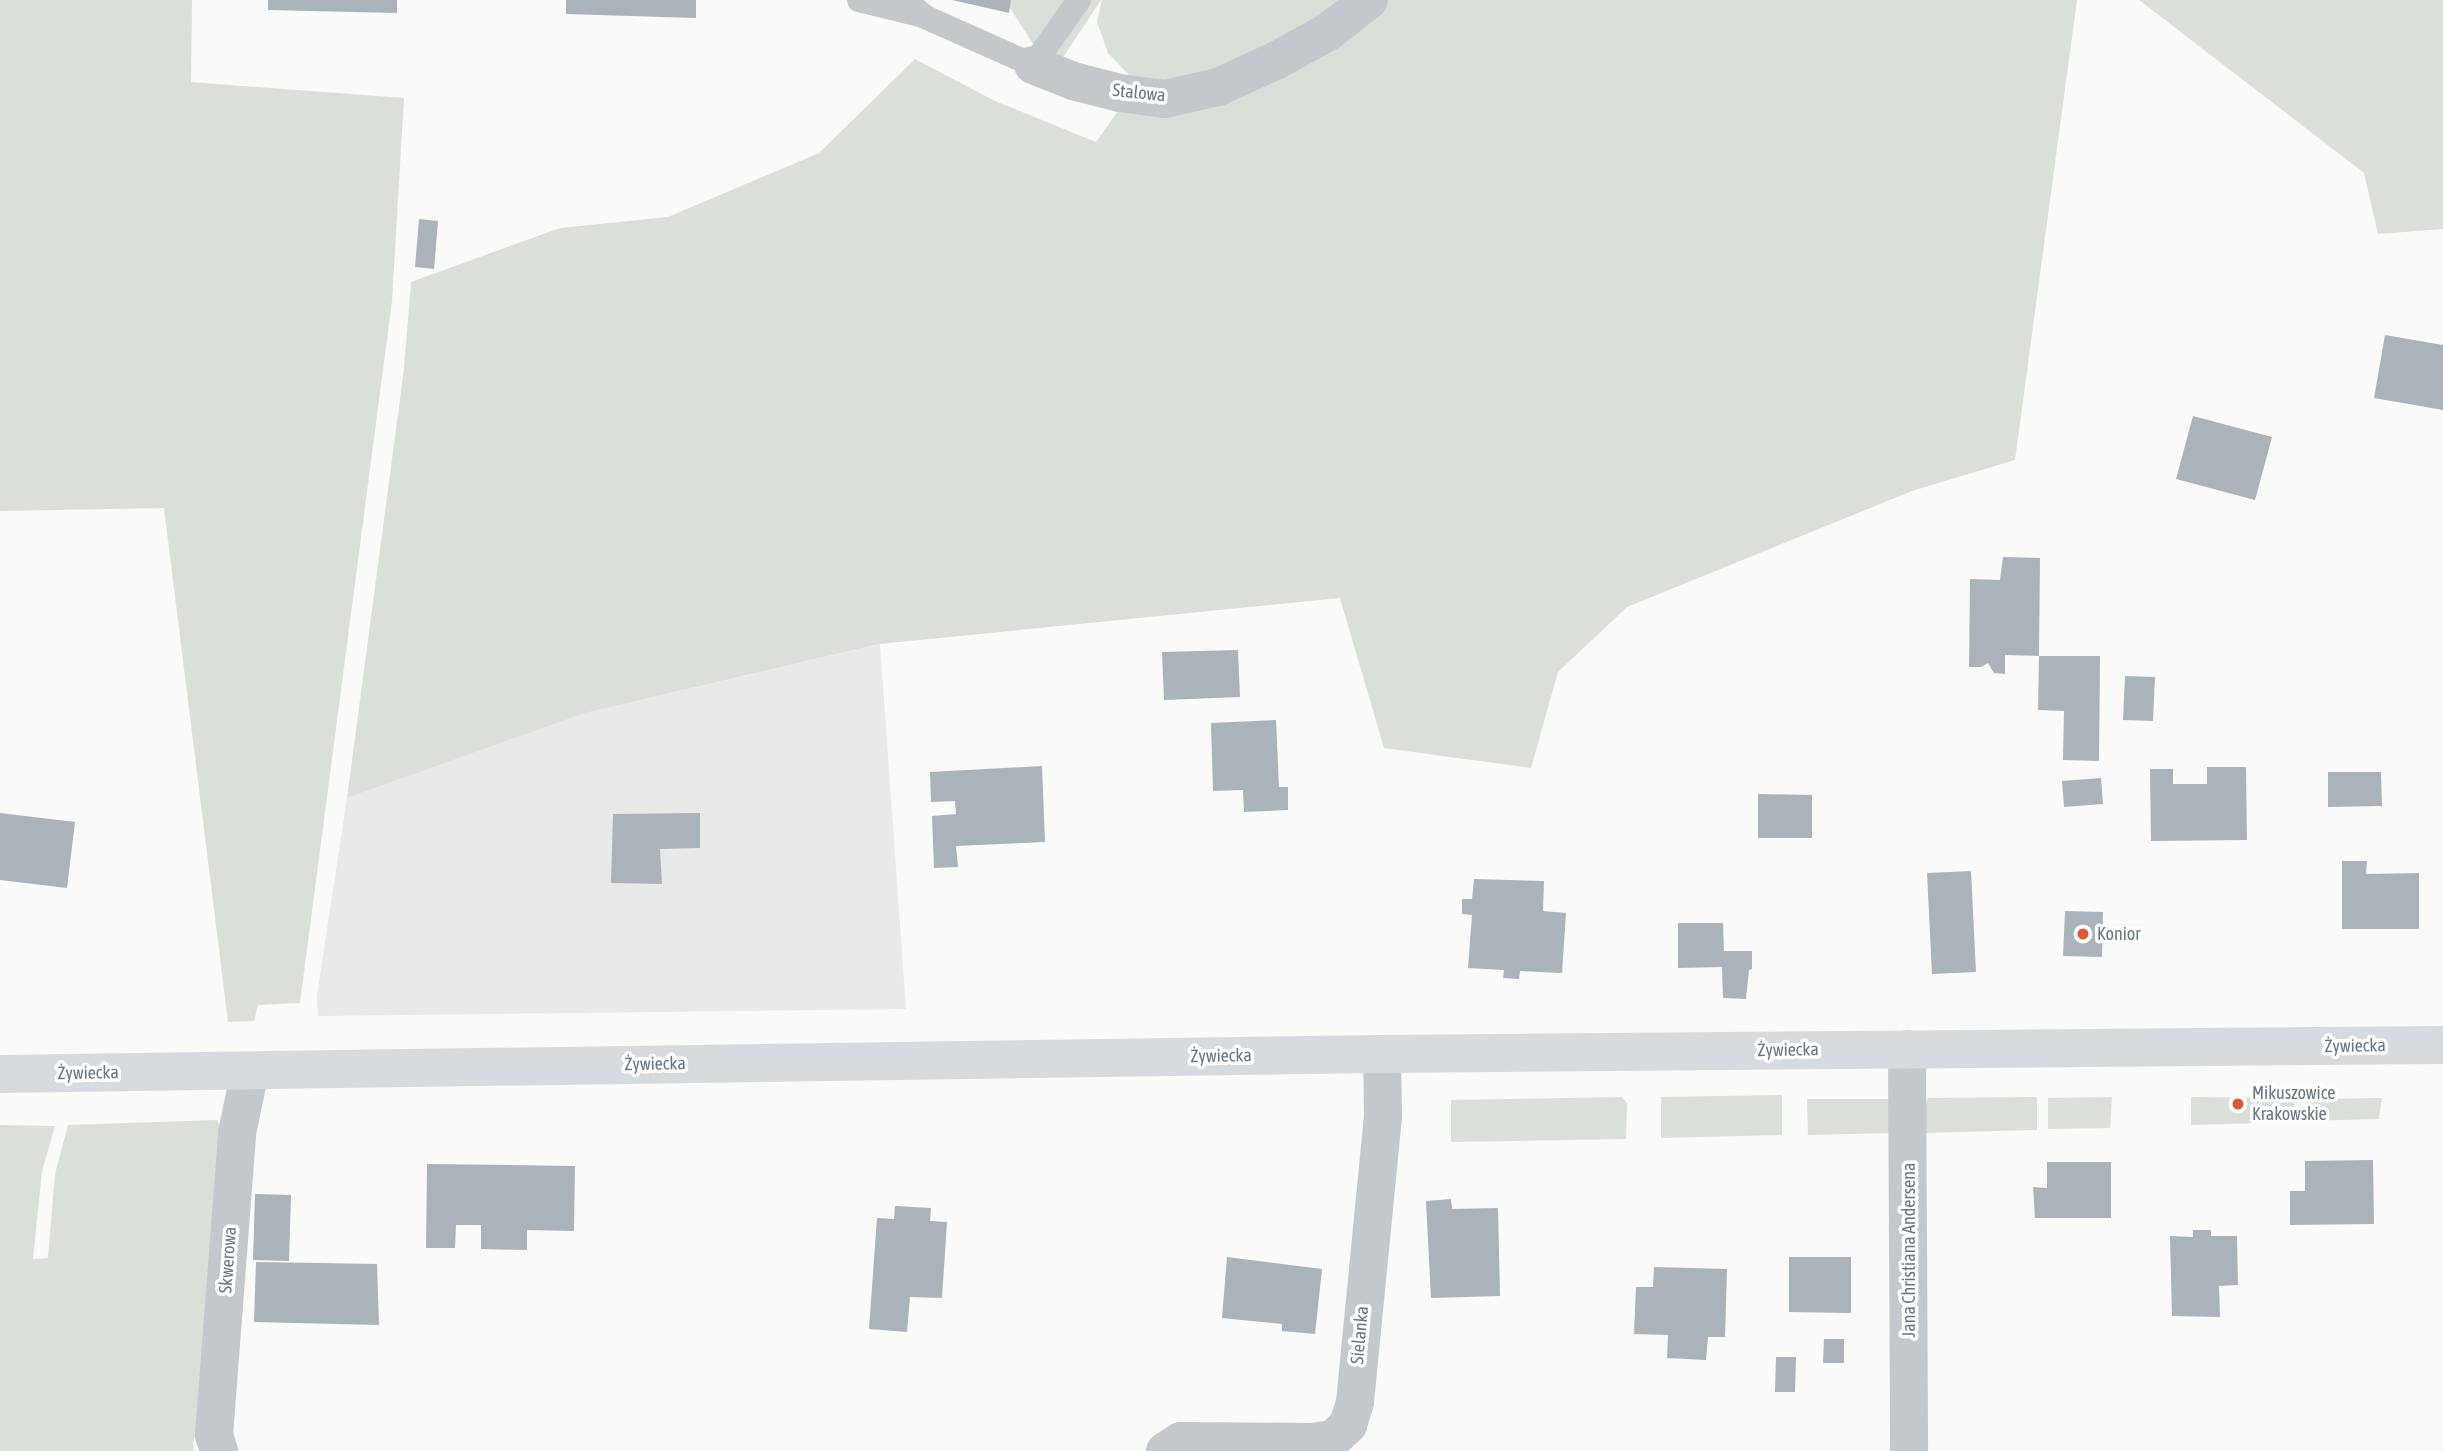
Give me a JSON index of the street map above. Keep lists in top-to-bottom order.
{
  "streets": {
    "main road": ["Żywiecka"],
    "street": [
      "Stalowa",
      "Jana Christiana Andersena",
      "Skwerowa",
      "Sielanka"
    ]
  },
  "crossings": [
    ["Żywiecka", "Jana Christiana Andersena"],
    ["Żywiecka", "Skwerowa"],
    ["Żywiecka", "Sielanka"]
  ],
  "places": ["Konior", "Mikuszowice Krakowskie"]
}
